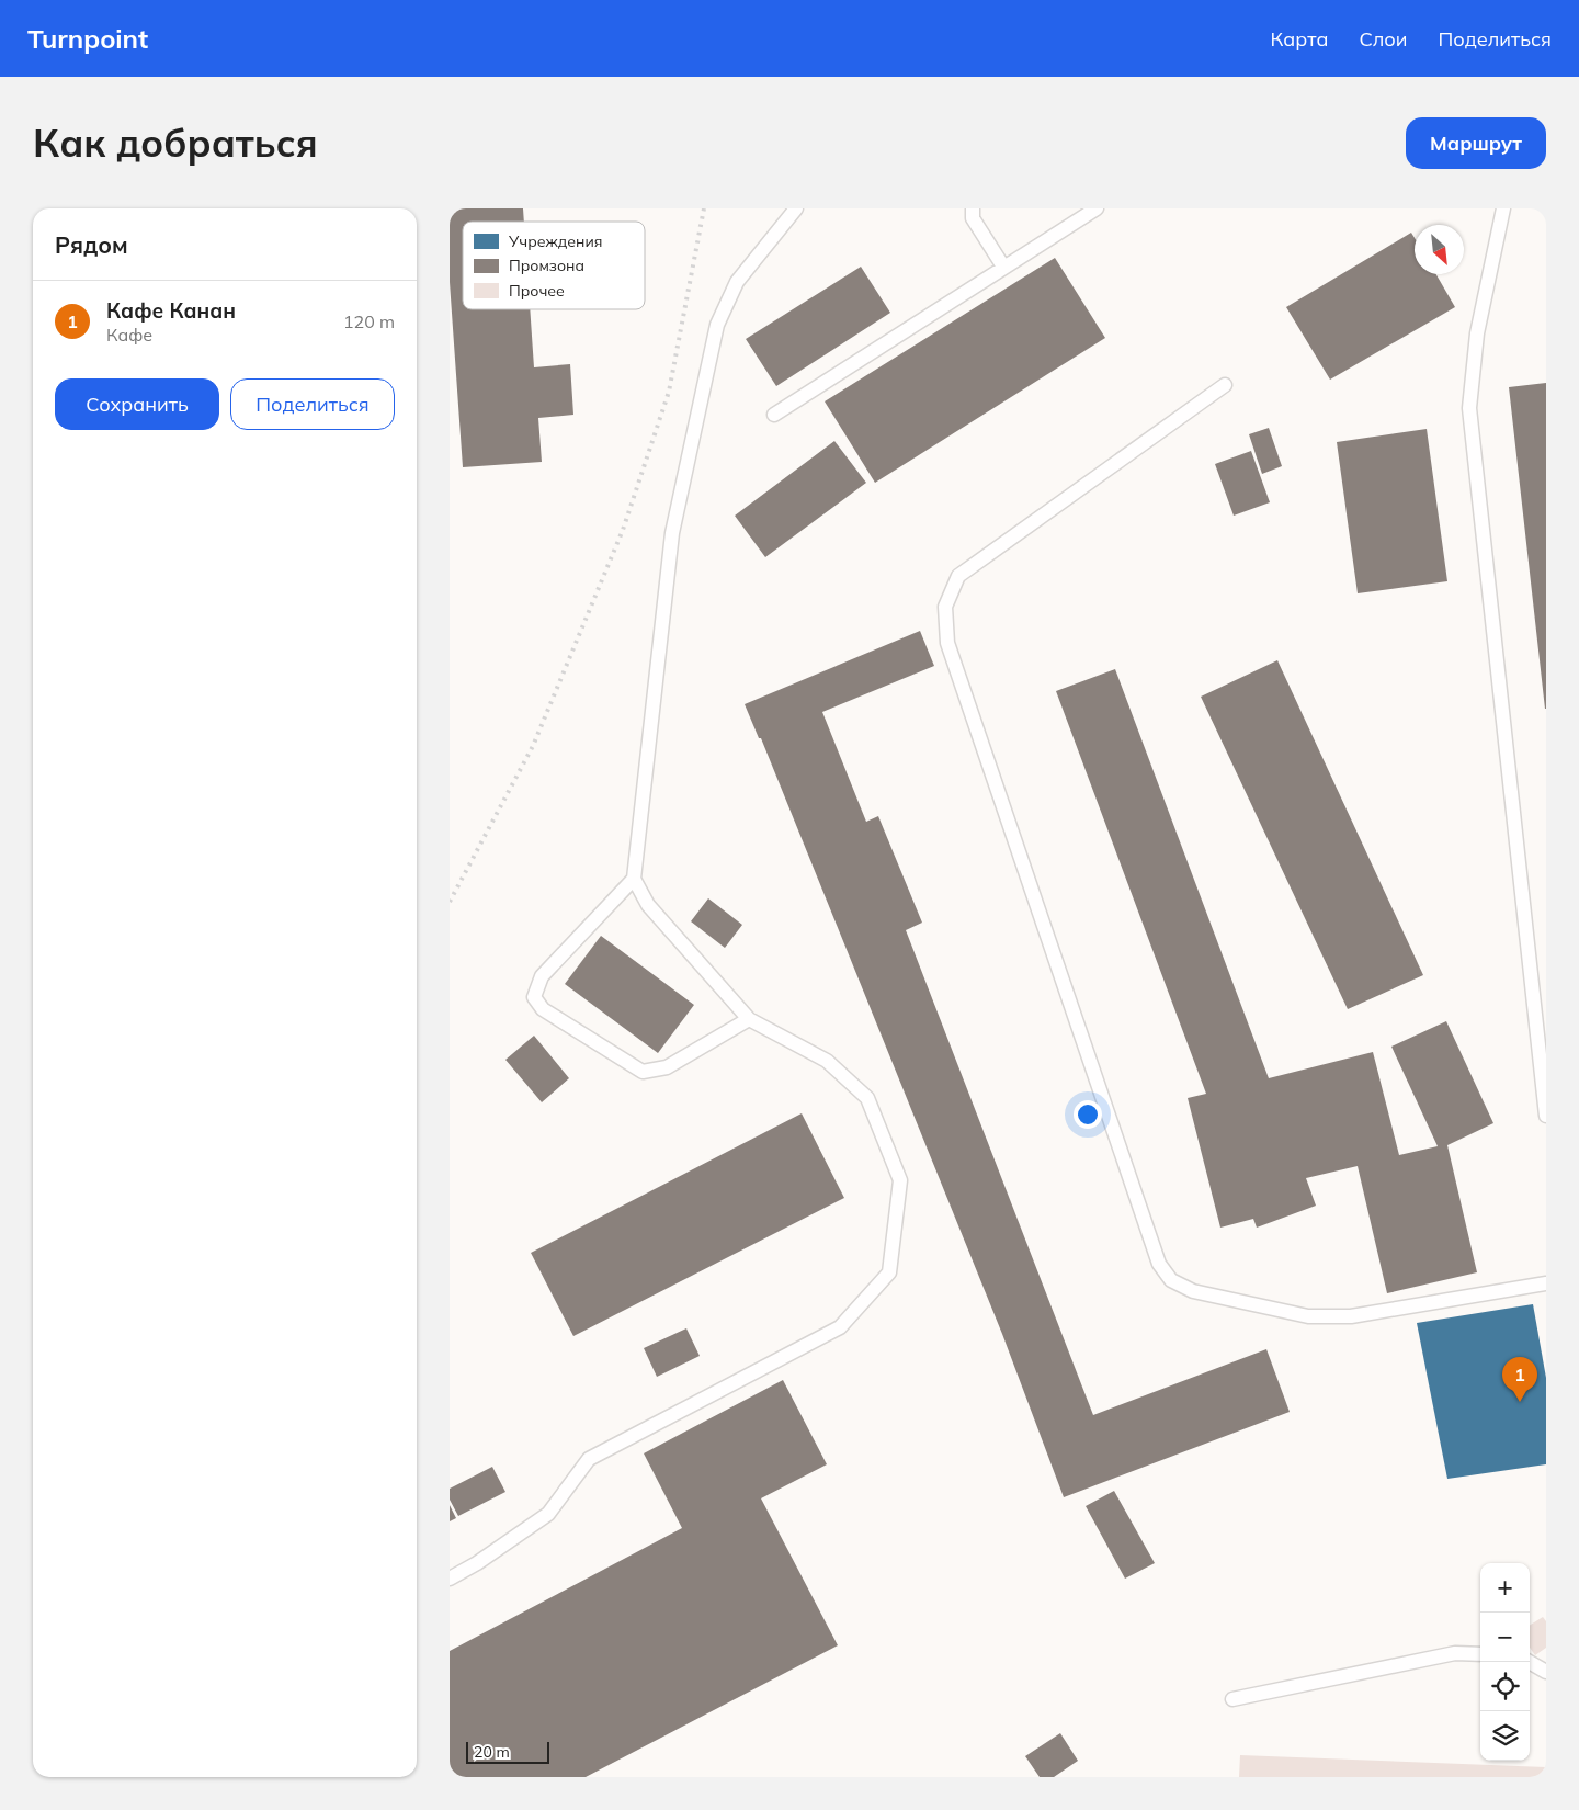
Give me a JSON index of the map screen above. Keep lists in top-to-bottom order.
{
  "legend": ["Учреждения", "Промзона", "Прочее"],
  "scale_bar": "20 m",
  "north": "bottom right",
  "page": {
    "header": "Turnpoint",
    "nav": ["Карта", "Слои", "Поделиться"],
    "buttons": [
      "Маршрут",
      ["Сохранить", "Поделиться"]
    ],
    "title": "Как добраться",
    "heading": "Рядом",
    "list": [
      {
        "mark": "1",
        "name": "Кафе Канан",
        "note": "Кафе",
        "value": "120 m"
      }
    ],
    "pins": "1",
    "map_buttons": ["+", "−"],
    "scale": "20 m"
  }
}
